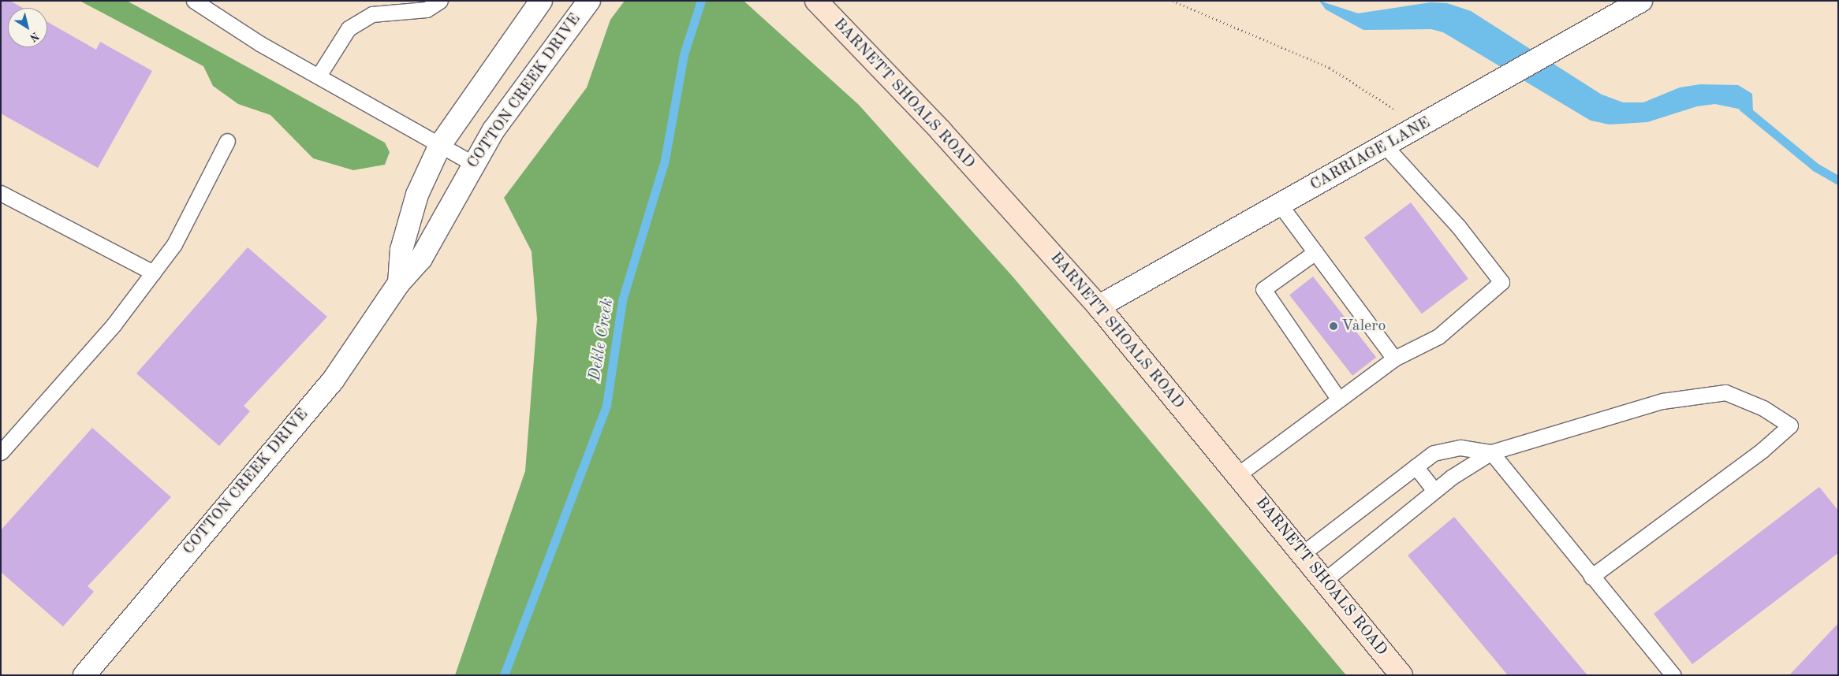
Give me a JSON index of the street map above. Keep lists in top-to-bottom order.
{
  "streets": {
    "main road": ["BARNETT SHOALS ROAD"],
    "street": ["COTTON CREEK DRIVE", "CARRIAGE LANE"]
  },
  "crossings": [
    ["BARNETT SHOALS ROAD", "CARRIAGE LANE"]
  ],
  "water": ["Dekle Creek"],
  "places": ["Valero"],
  "north": "bottom right"
}
